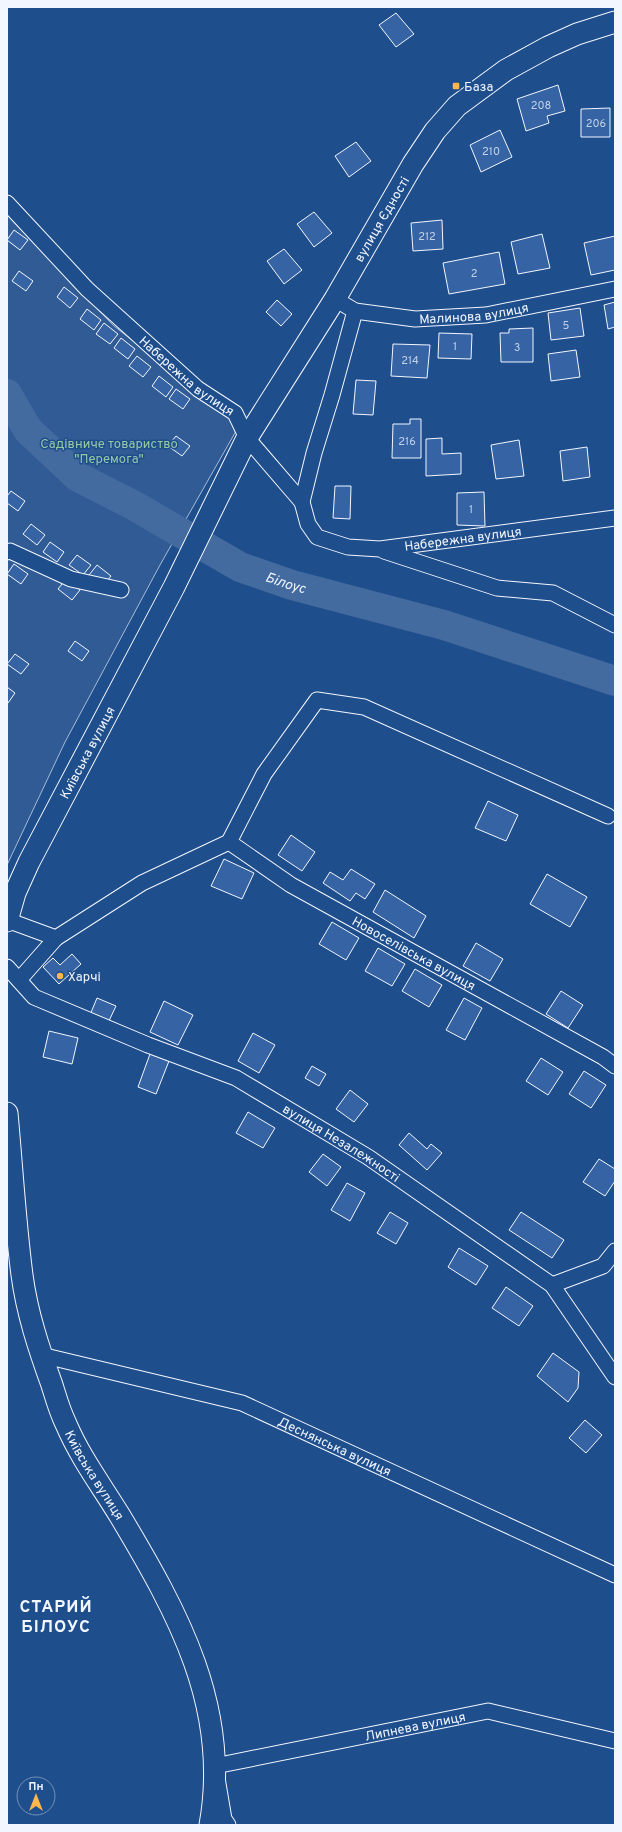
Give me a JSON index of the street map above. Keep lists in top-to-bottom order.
{
  "streets": {
    "main road": ["вулиця Єдності", "Київська вулиця"],
    "street": [
      "Малинова вулиця",
      "Набережна вулиця",
      "Новоселівська вулиця",
      "вулиця Незалежності",
      "Деснянська вулиця",
      "Липнева вулиця"
    ]
  },
  "crossings": [
    ["вулиця Єдності", "Малинова вулиця"],
    ["вулиця Єдності", "Набережна вулиця"],
    ["вулиця Єдності", "Київська вулиця"],
    ["Київська вулиця", "Деснянська вулиця"],
    ["Київська вулиця", "Липнева вулиця"]
  ],
  "districts": ["СТАРИЙ БІЛОУС"],
  "water": ["Білоус"],
  "parks": ["Садівниче товариство \"Перемога\""],
  "places": {
    "transit": ["База"],
    "other": ["Харчі"]
  },
  "house_numbers": [
    "208",
    "206",
    "210",
    "212",
    "2",
    "5",
    "1",
    "3",
    "214",
    "216",
    "1"
  ],
  "north": "top"
}
